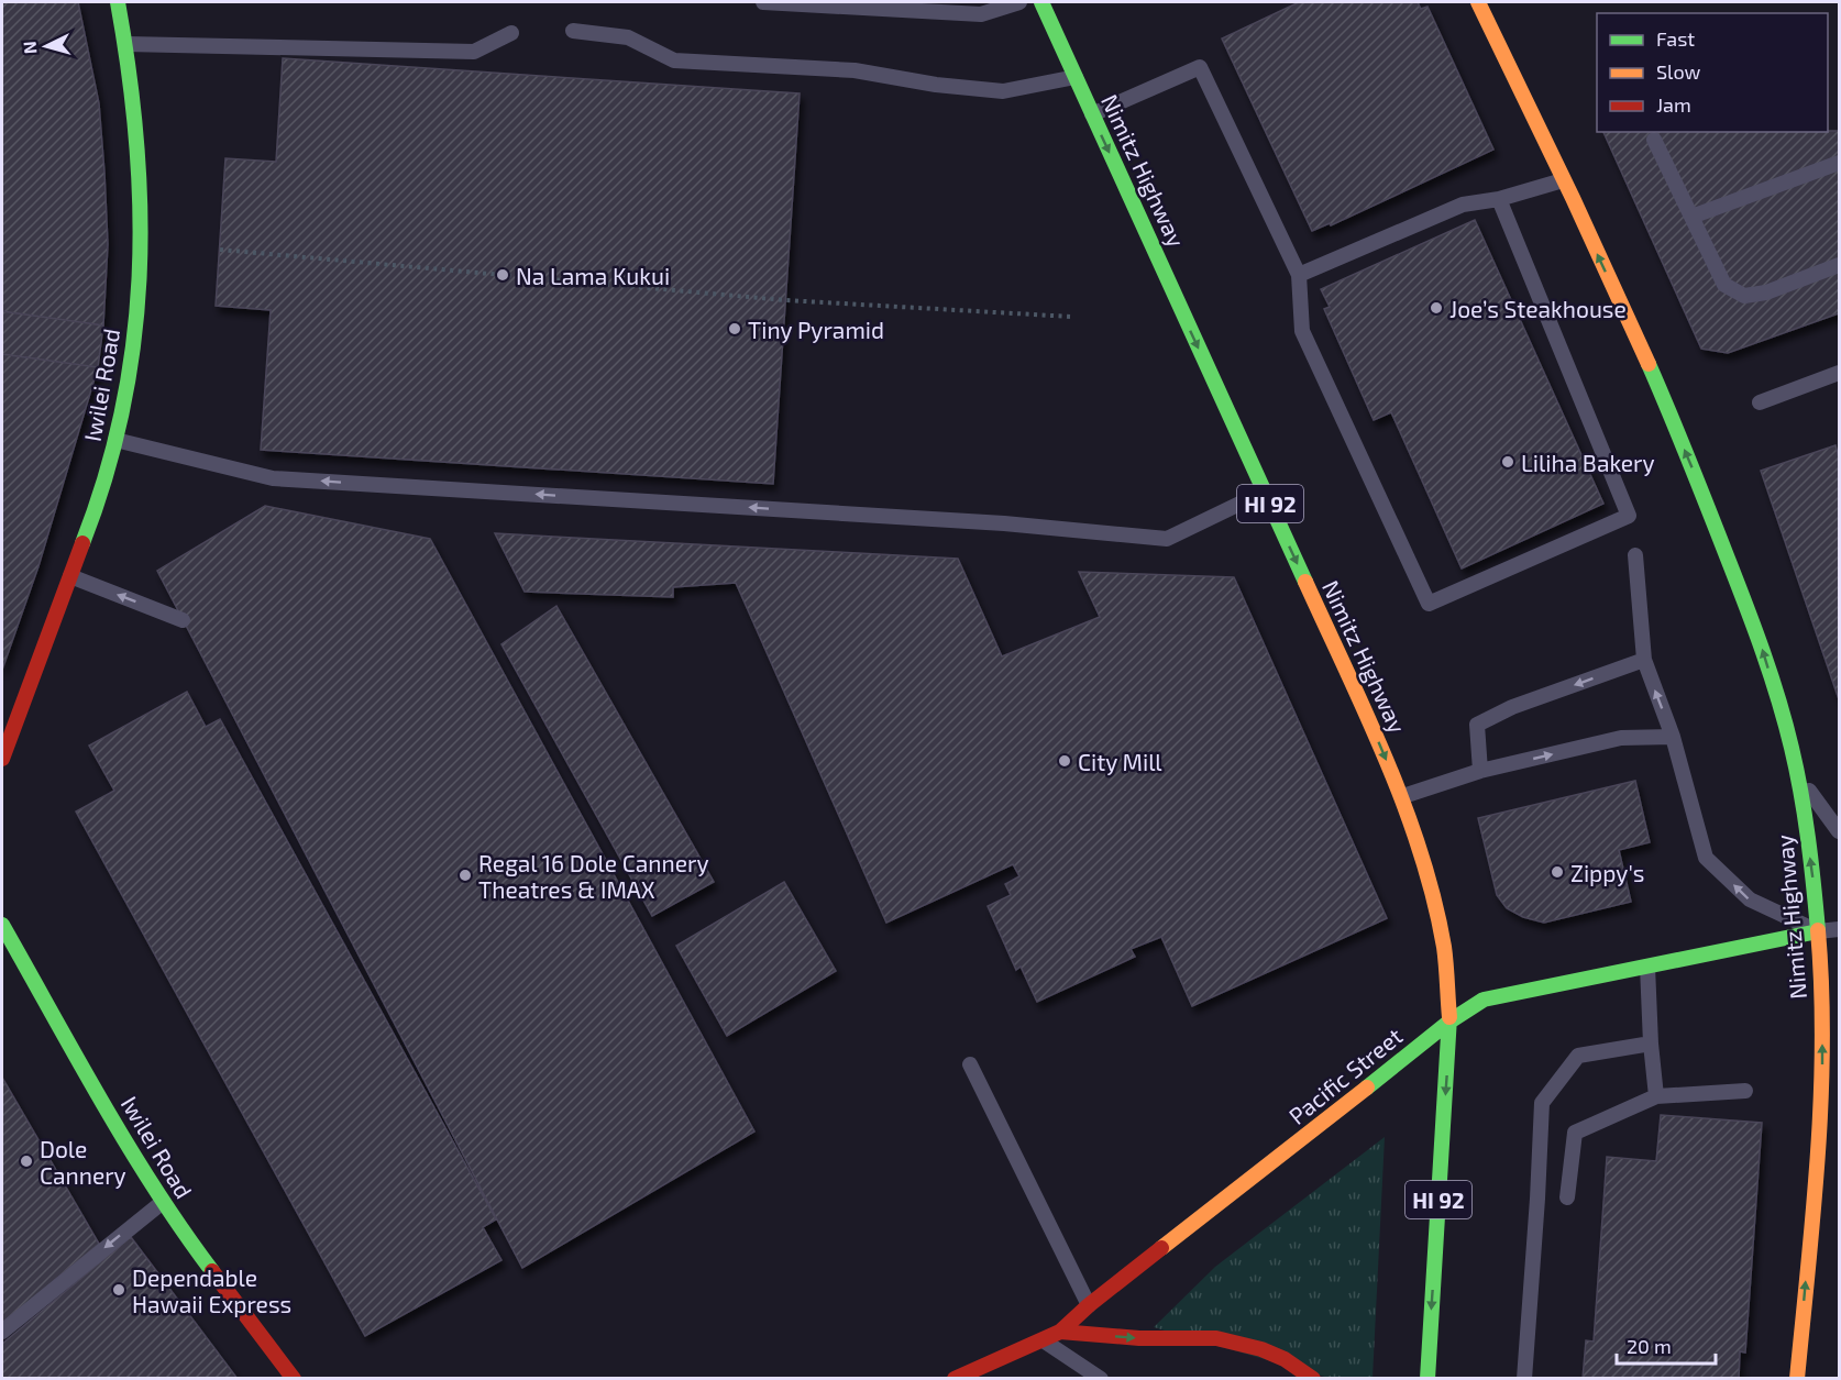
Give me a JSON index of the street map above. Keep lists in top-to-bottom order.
{
  "streets": {
    "main road": [
      "Nimitz Highway",
      "Iwilei Road",
      "HI 92",
      "Pacific Street"
    ]
  },
  "crossings": [
    ["Nimitz Highway", "Pacific Street"]
  ],
  "places": [
    "Na Lama Kukui",
    "Joe’s Steakhouse",
    "Tiny Pyramid",
    "Liliha Bakery",
    "City Mill",
    "Zippy's",
    "Regal 16 Dole Cannery Theatres & IMAX",
    "Dole Cannery",
    "Dependable Hawaii Express"
  ],
  "legend": ["Fast", "Slow", "Jam"],
  "scale_bar": "20 m",
  "north": "left"
}
